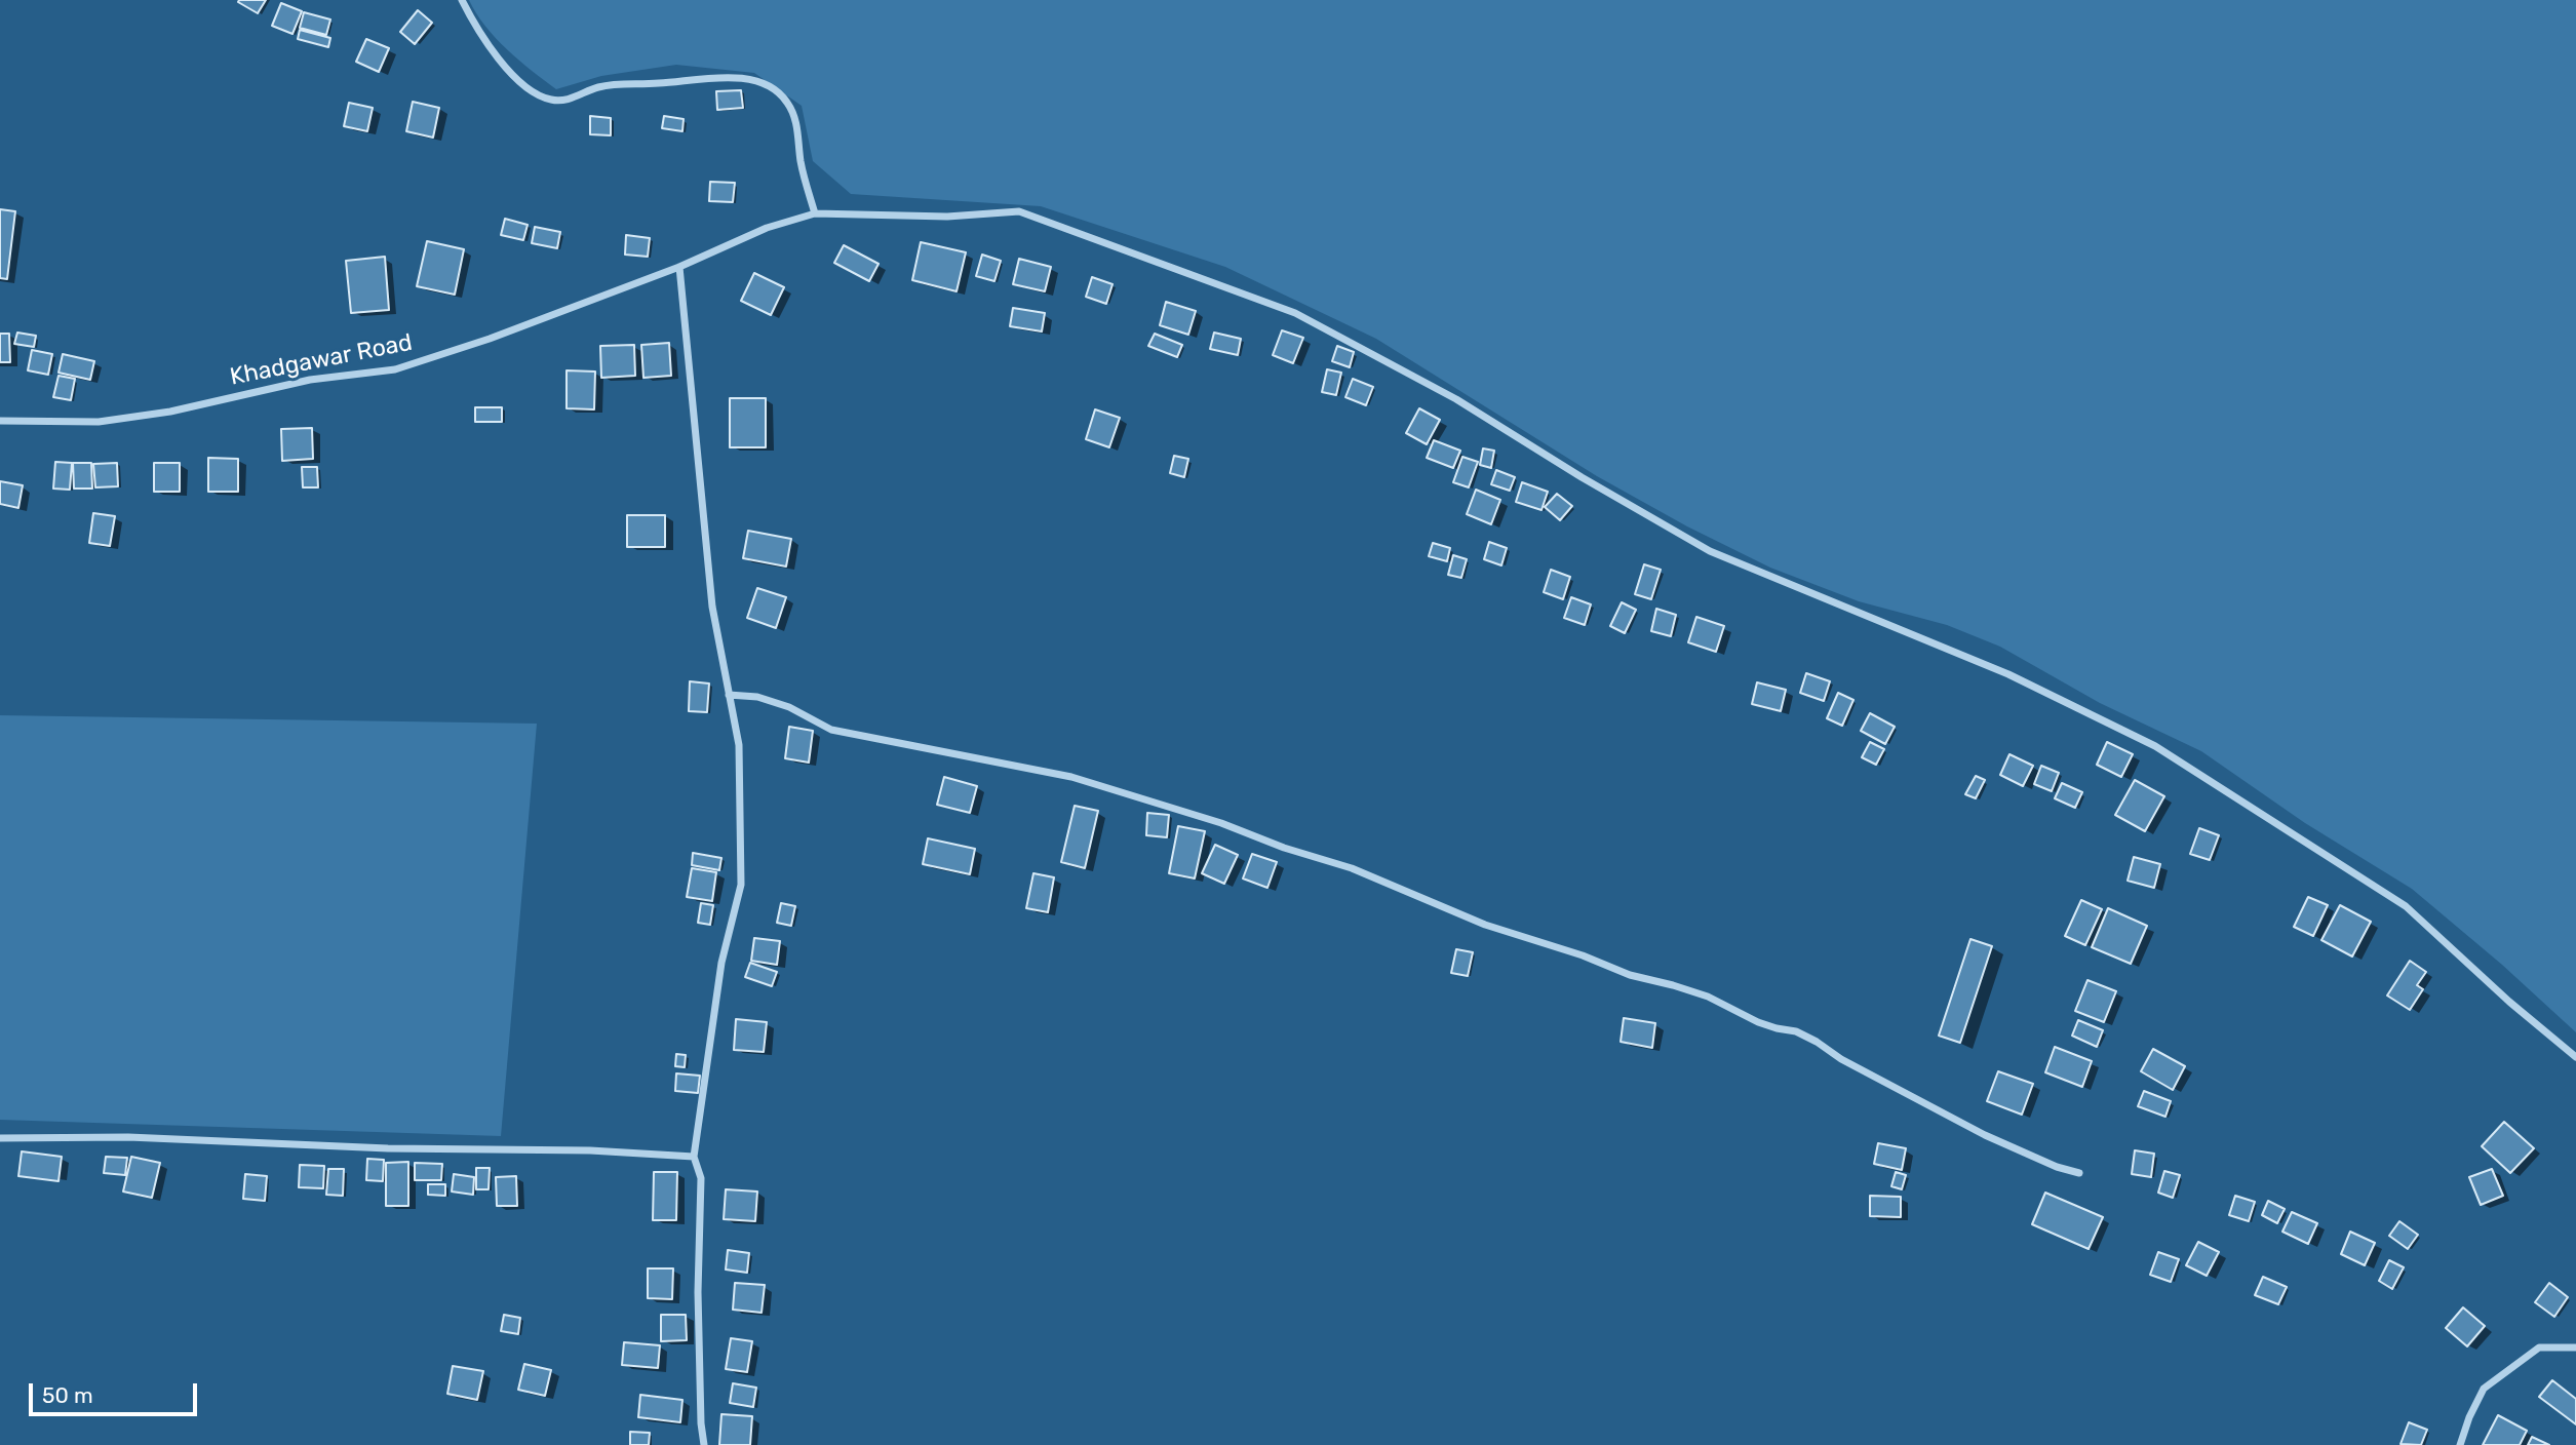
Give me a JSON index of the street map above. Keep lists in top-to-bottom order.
{
  "streets": {
    "street": ["Khadgawar Road"]
  },
  "scale_bar": "50 m"
}
